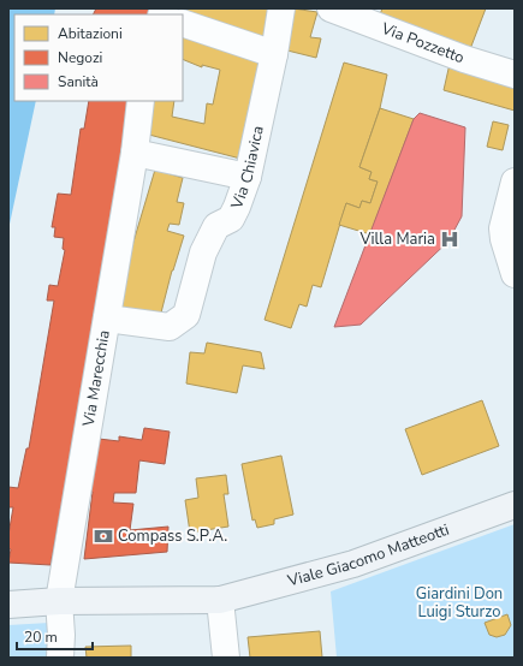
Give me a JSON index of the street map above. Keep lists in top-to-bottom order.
{
  "streets": {
    "main road": ["Viale Giacomo Matteotti"],
    "street": ["Via Pozzetto", "Via Chiavica", "Via Marecchia"]
  },
  "crossings": [
    ["Via Chiavica", "Via Marecchia"],
    ["Via Marecchia", "Viale Giacomo Matteotti"]
  ],
  "parks": ["Giardini Don Luigi Sturzo"],
  "places": {
    "hospital": ["Villa Maria"],
    "bank": ["Compass S.P.A."]
  },
  "legend": ["Abitazioni", "Negozi", "Sanità"],
  "scale_bar": "20 m"
}
